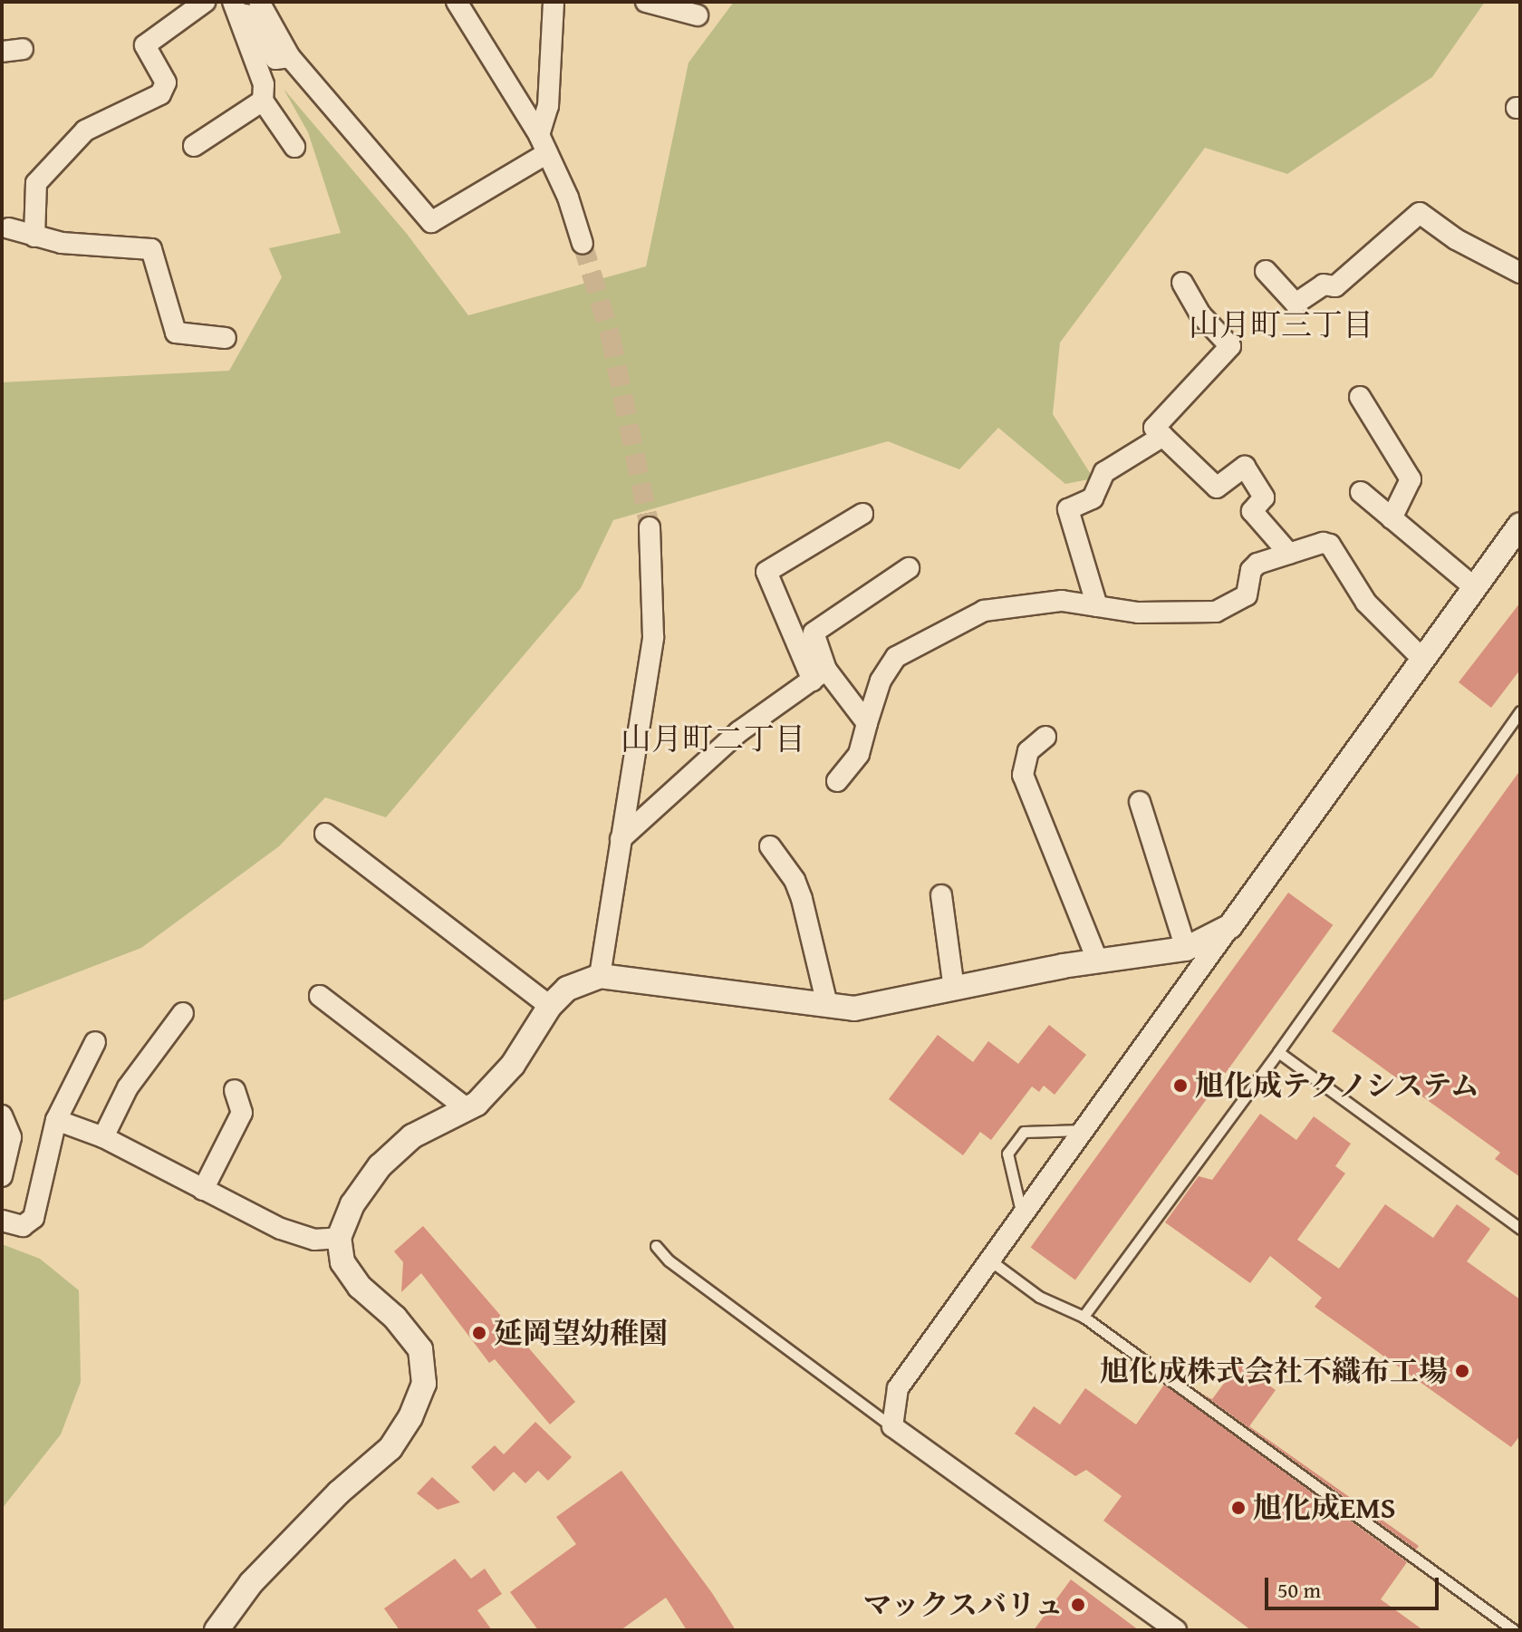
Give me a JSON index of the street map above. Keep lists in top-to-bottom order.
{
  "districts": ["山月町三丁目", "山月町二丁目"],
  "places": [
    "旭化成テクノシステム",
    "延岡望幼稚園",
    "旭化成株式会社不織布工場",
    "旭化成EMS",
    "マックスバリュ"
  ],
  "scale_bar": "50 m"
}
